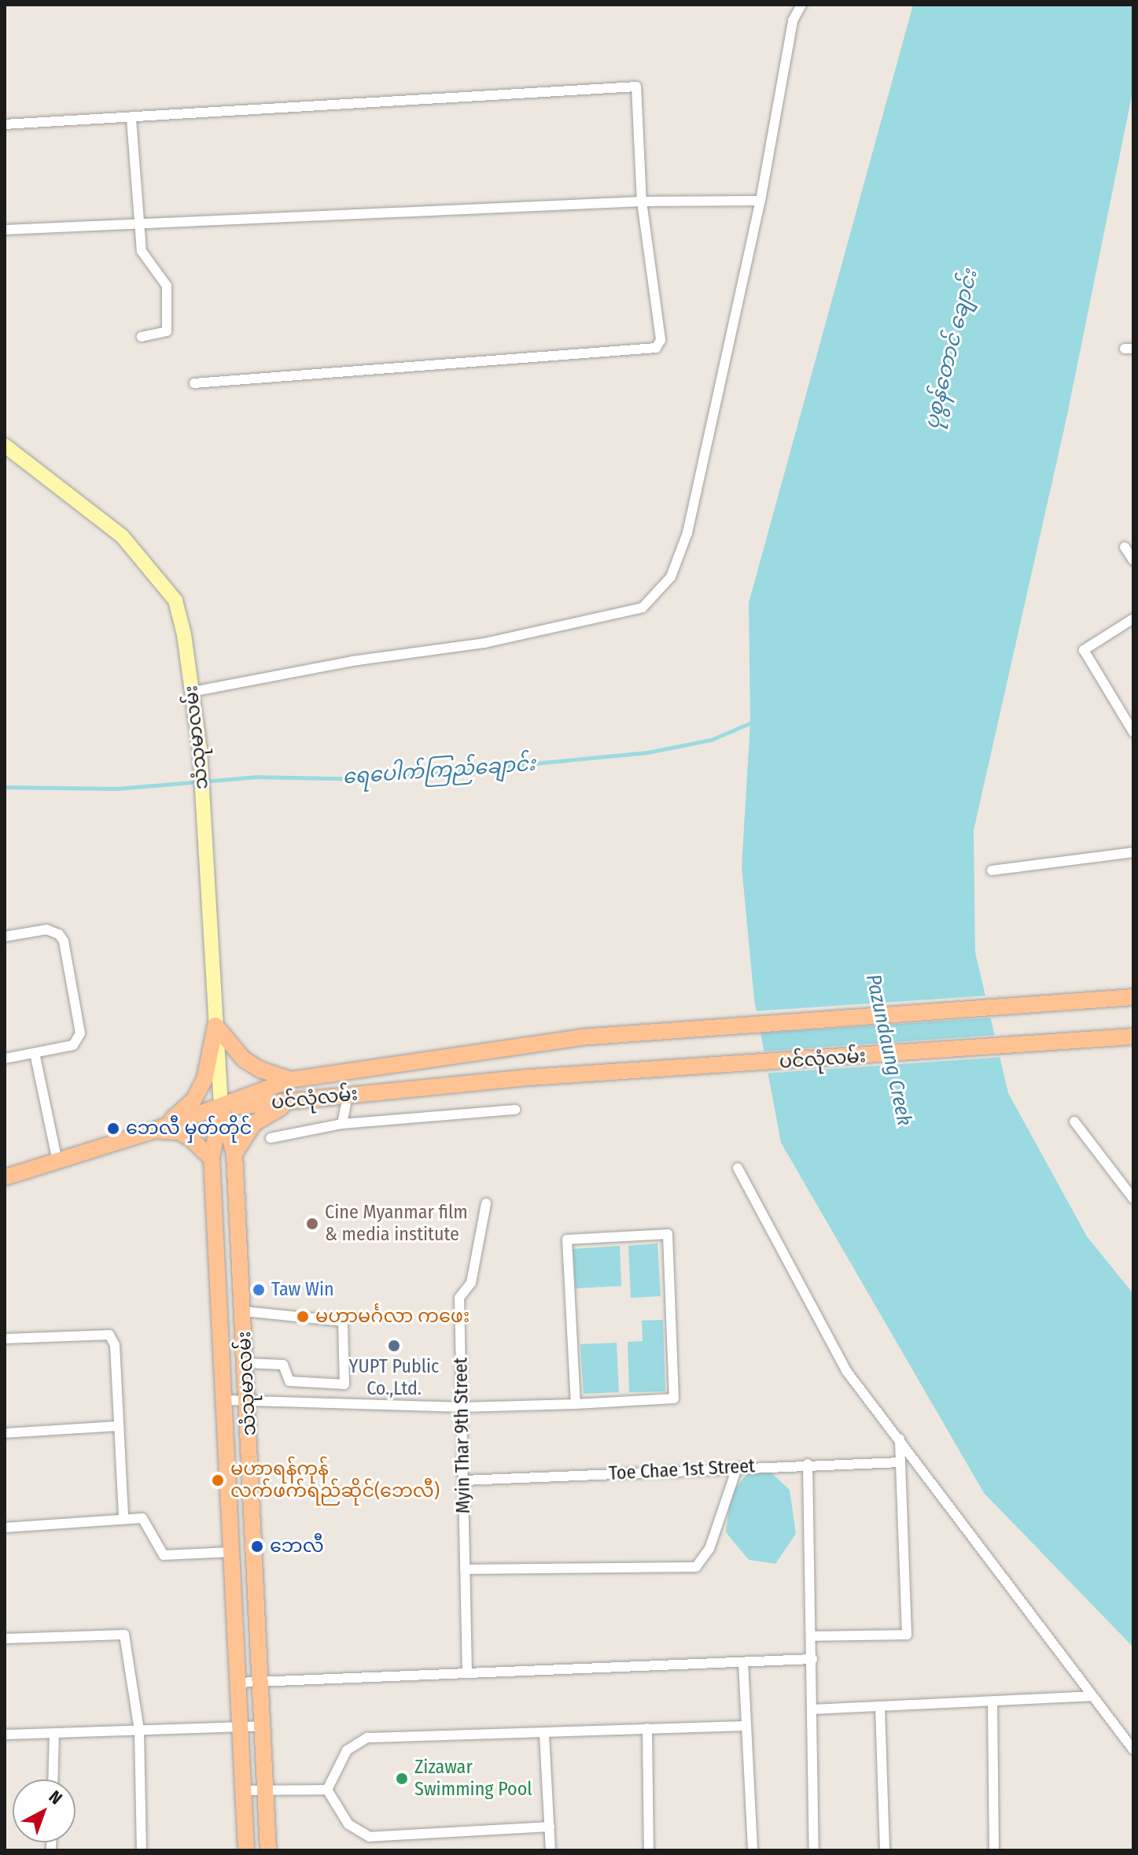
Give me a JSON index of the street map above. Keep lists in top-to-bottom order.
{
  "streets": {
    "main road": ["သံသုမာလမ်း", "ပင်လုံလမ်း"],
    "street": ["Myin Thar 9th Street", "Toe Chae 1st Street"]
  },
  "crossings": [
    ["သံသုမာလမ်း", "ပင်လုံလမ်း"],
    ["Myin Thar 9th Street", "Toe Chae 1st Street"]
  ],
  "water": ["ပုစွန်တောင် ချောင်း", "ရေပေါက်ကြည်ချောင်း", "Pazundaung Creek"],
  "places": [
    "ဘေလီ မှတ်တိုင်",
    "Cine Myanmar film & media institute",
    "Taw Win",
    "မဟာမင်္ဂလာ ကဖေး",
    "YUPT Public Co.,Ltd.",
    "မဟာရန်ကုန် လက်ဖက်ရည်ဆိုင်(ဘေလီ)",
    "ဘေလီ",
    "Zizawar Swimming Pool"
  ],
  "north": "top right"
}
